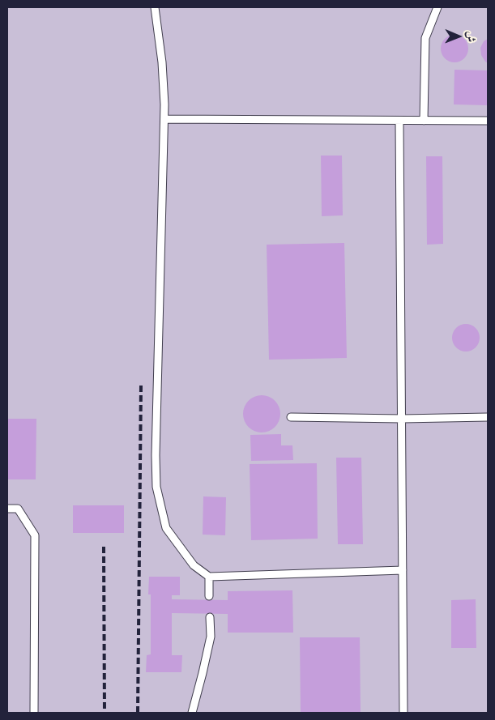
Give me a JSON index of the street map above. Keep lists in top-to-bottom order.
{
  "north": "right"
}
